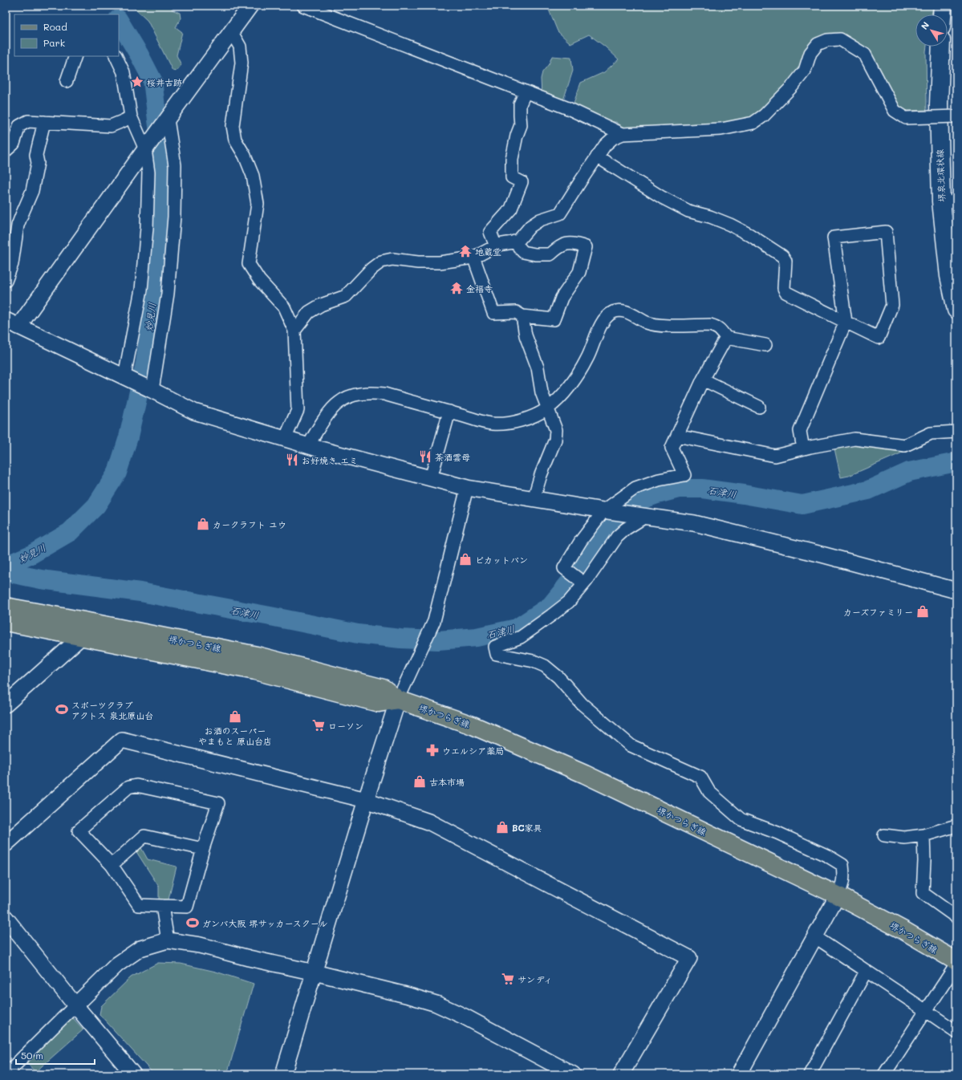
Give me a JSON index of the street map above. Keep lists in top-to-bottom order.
{
  "streets": {
    "main road": ["堺泉北環状線", "堺かつらぎ線"]
  },
  "water": ["妙見川", "石津川"],
  "places": {
    "place": ["桜井古跡"],
    "temple": ["地蔵堂", "金福寺"],
    "restaurant": ["茶酒雲母", "お好焼き エミ"],
    "shop": [
      "カークラフト ユウ",
      "ピカットバン",
      "カーズファミリー",
      "お酒のスーパー やまもと 原山台店",
      "古本市場",
      "BC家具"
    ],
    "sports": ["スポーツクラブ アクトス 泉北原山台", "ガンバ大阪 堺サッカースクール"],
    "supermarket": ["ローソン", "サンディ"],
    "pharmacy": ["ウエルシア薬局"]
  },
  "legend": ["Road", "Park"],
  "scale_bar": "50 m",
  "north": "top left"
}
